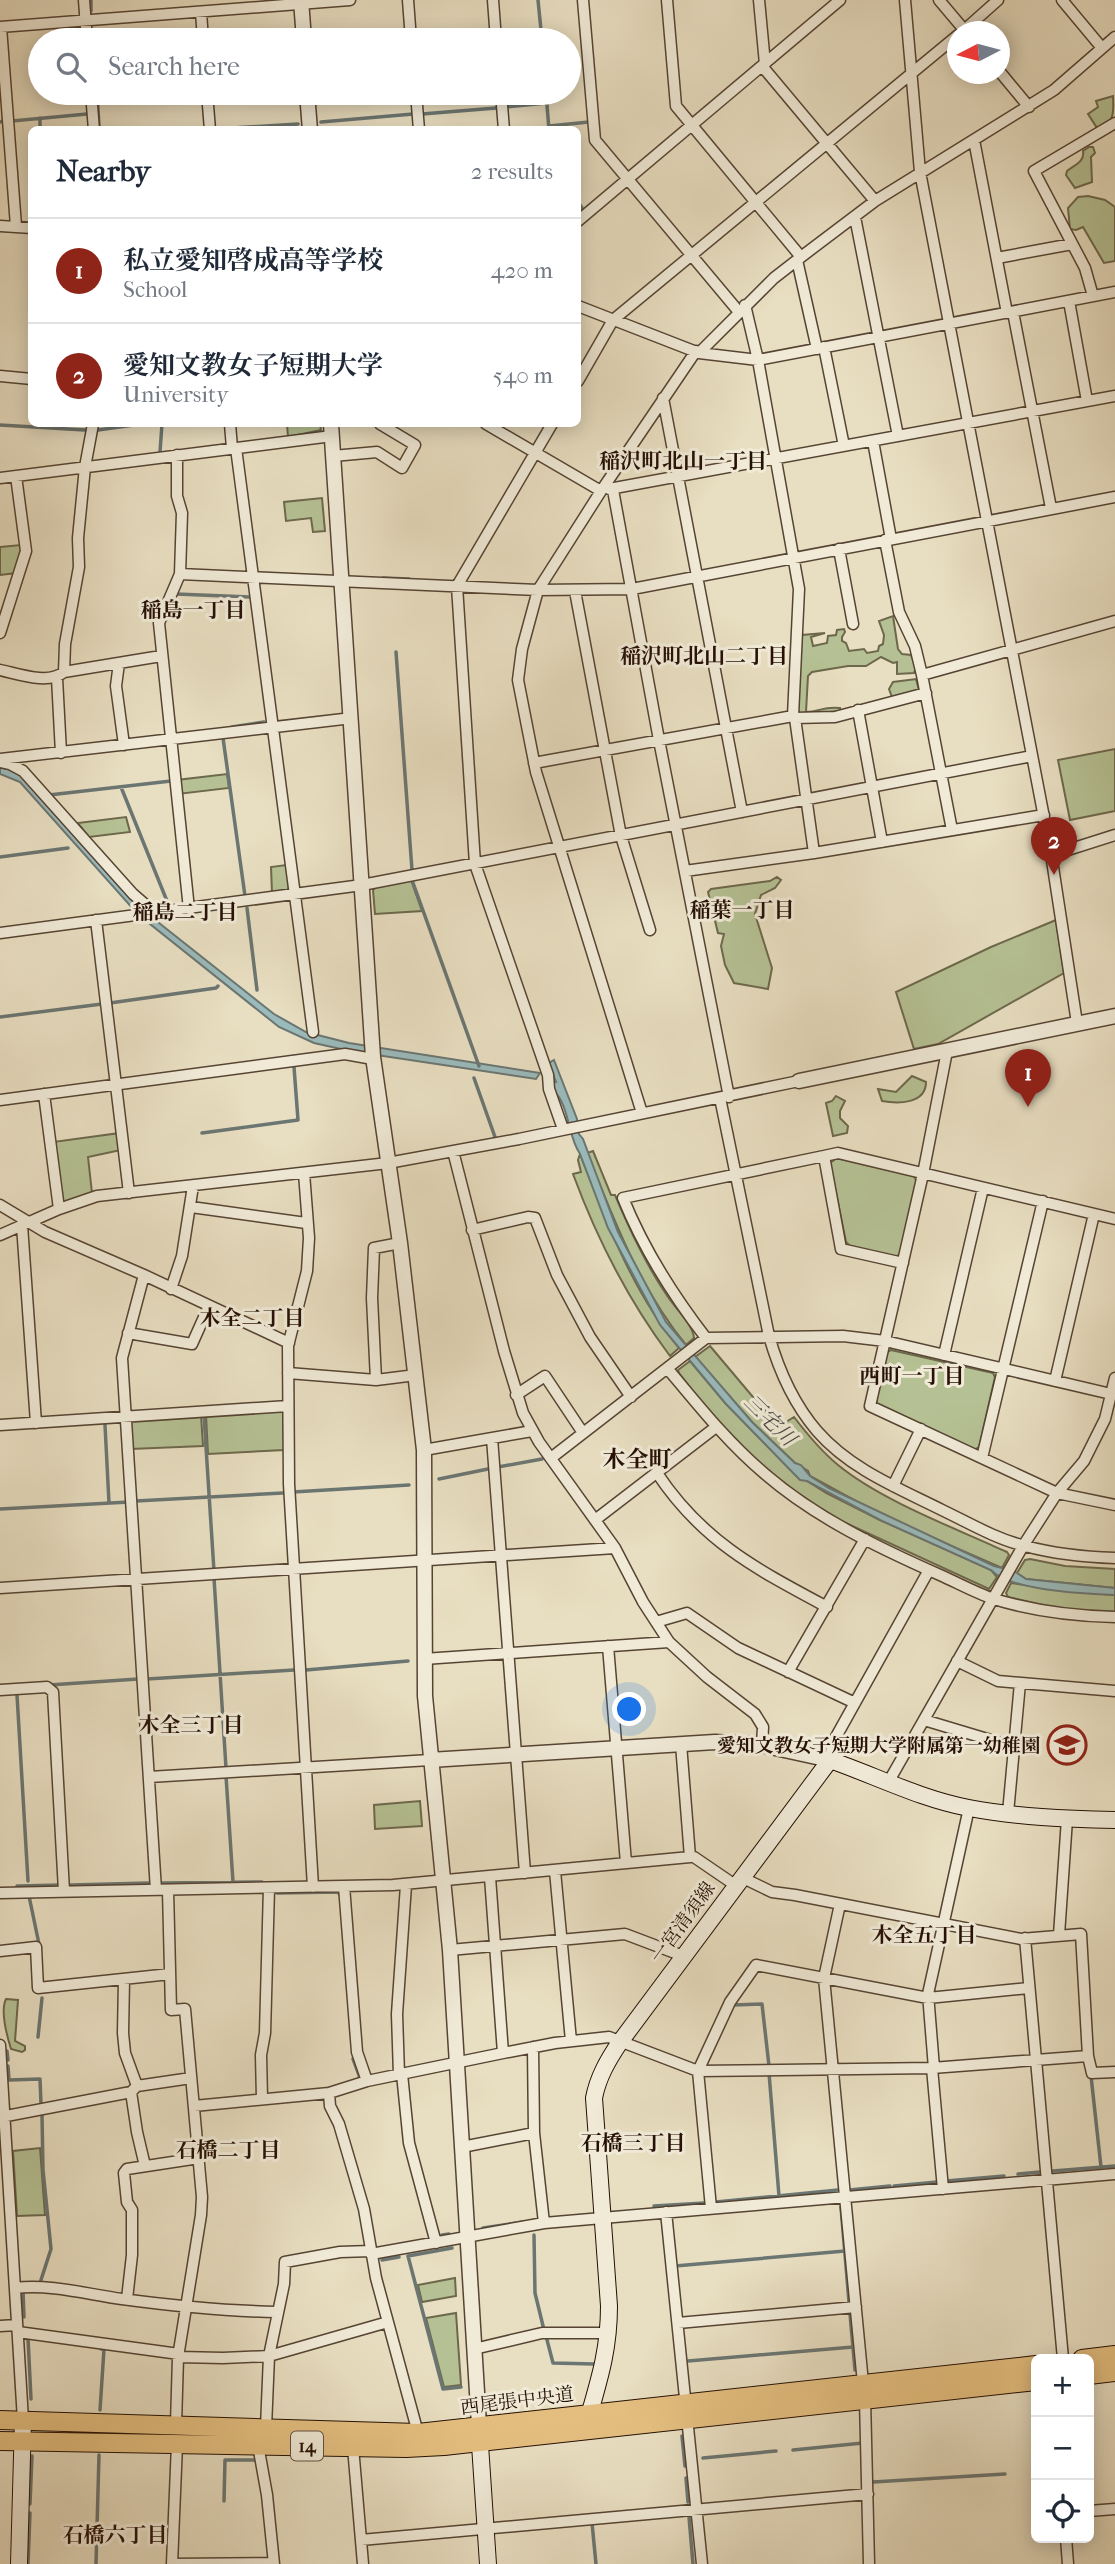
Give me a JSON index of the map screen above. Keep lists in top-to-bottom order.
{
  "streets": {
    "main road": ["一宮清須線", "西尾張中央道", "14"]
  },
  "crossings": [
    ["一宮清須線", "西尾張中央道"]
  ],
  "districts": [
    "稲沢町北山一丁目",
    "稲島一丁目",
    "稲沢町北山二丁目",
    "稲葉一丁目",
    "稲島二丁目",
    "木全二丁目",
    "西町一丁目",
    "木全町",
    "木全三丁目",
    "木全五丁目",
    "石橋三丁目",
    "石橋二丁目",
    "石橋六丁目"
  ],
  "water": ["三宅川"],
  "places": {
    "school or university": ["愛知文教女子短期大学附属第一幼稚園"]
  },
  "north": "left",
  "page": {
    "search": "Search here",
    "heading": ["Nearby", "2 results"],
    "list": [
      {
        "mark": "1",
        "name": "私立愛知啓成高等学校",
        "note": "School",
        "value": "420 m"
      },
      {
        "mark": "2",
        "name": "愛知文教女子短期大学",
        "note": "University",
        "value": "540 m"
      }
    ],
    "pins": ["2", "1"],
    "map_buttons": ["+", "−"]
  }
}
